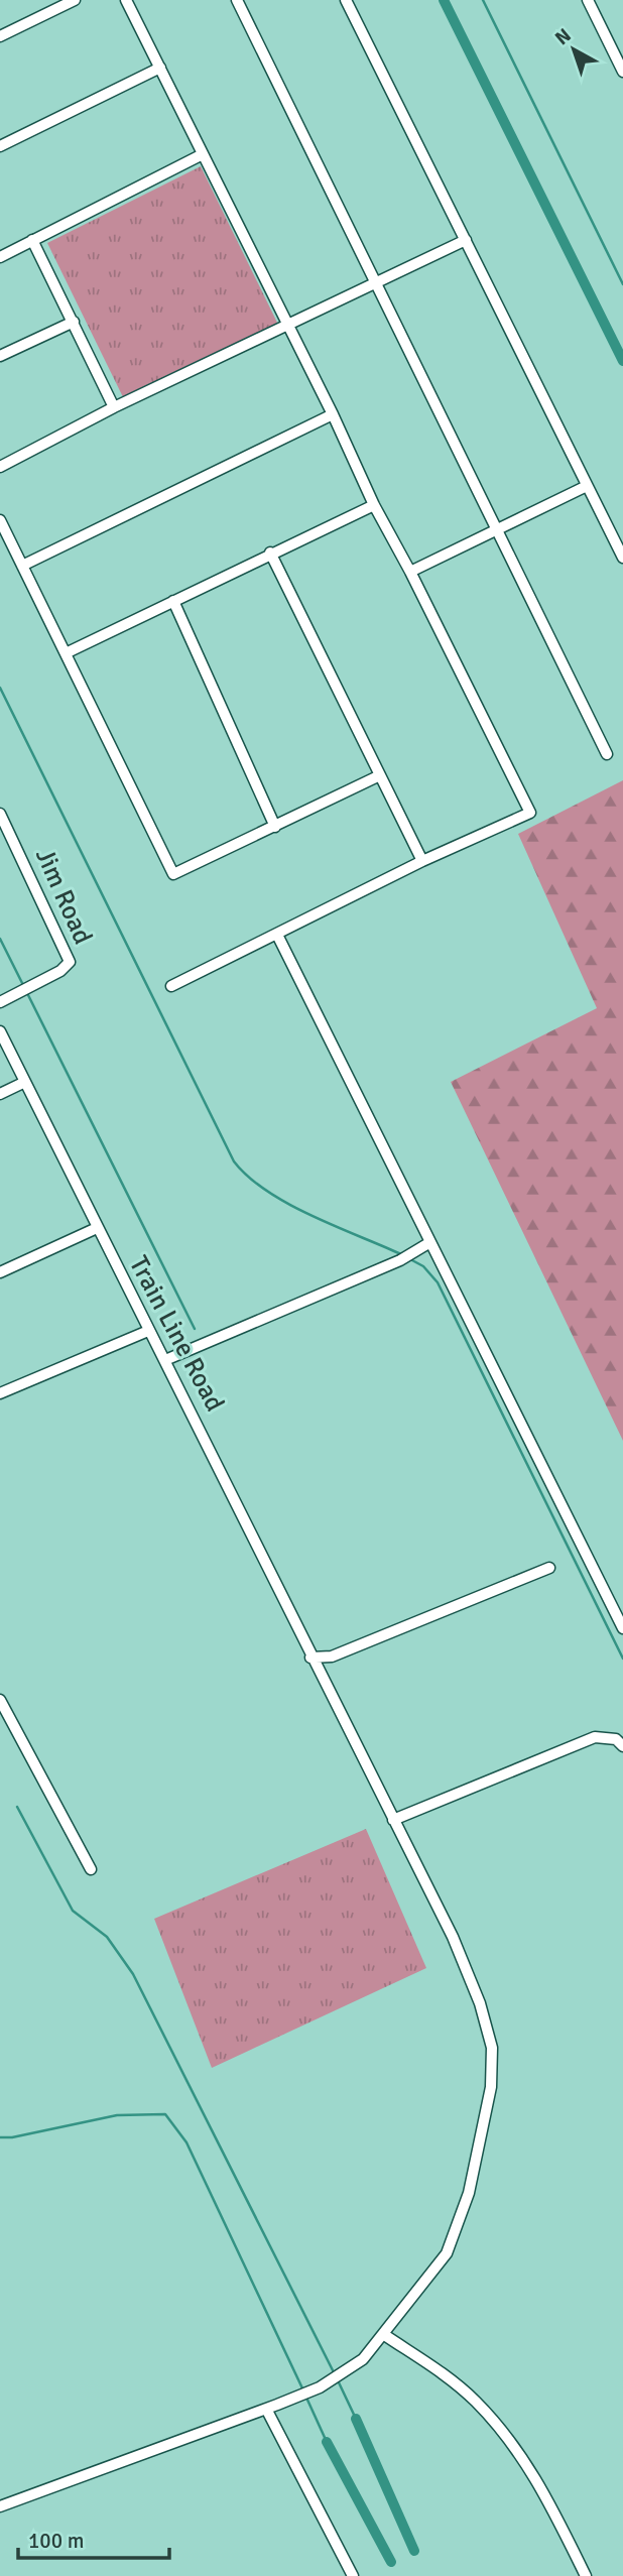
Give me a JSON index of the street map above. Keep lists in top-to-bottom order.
{
  "streets": {
    "street": ["Jim Road", "Train Line Road"]
  },
  "scale_bar": "100 m",
  "north": "top left"
}
